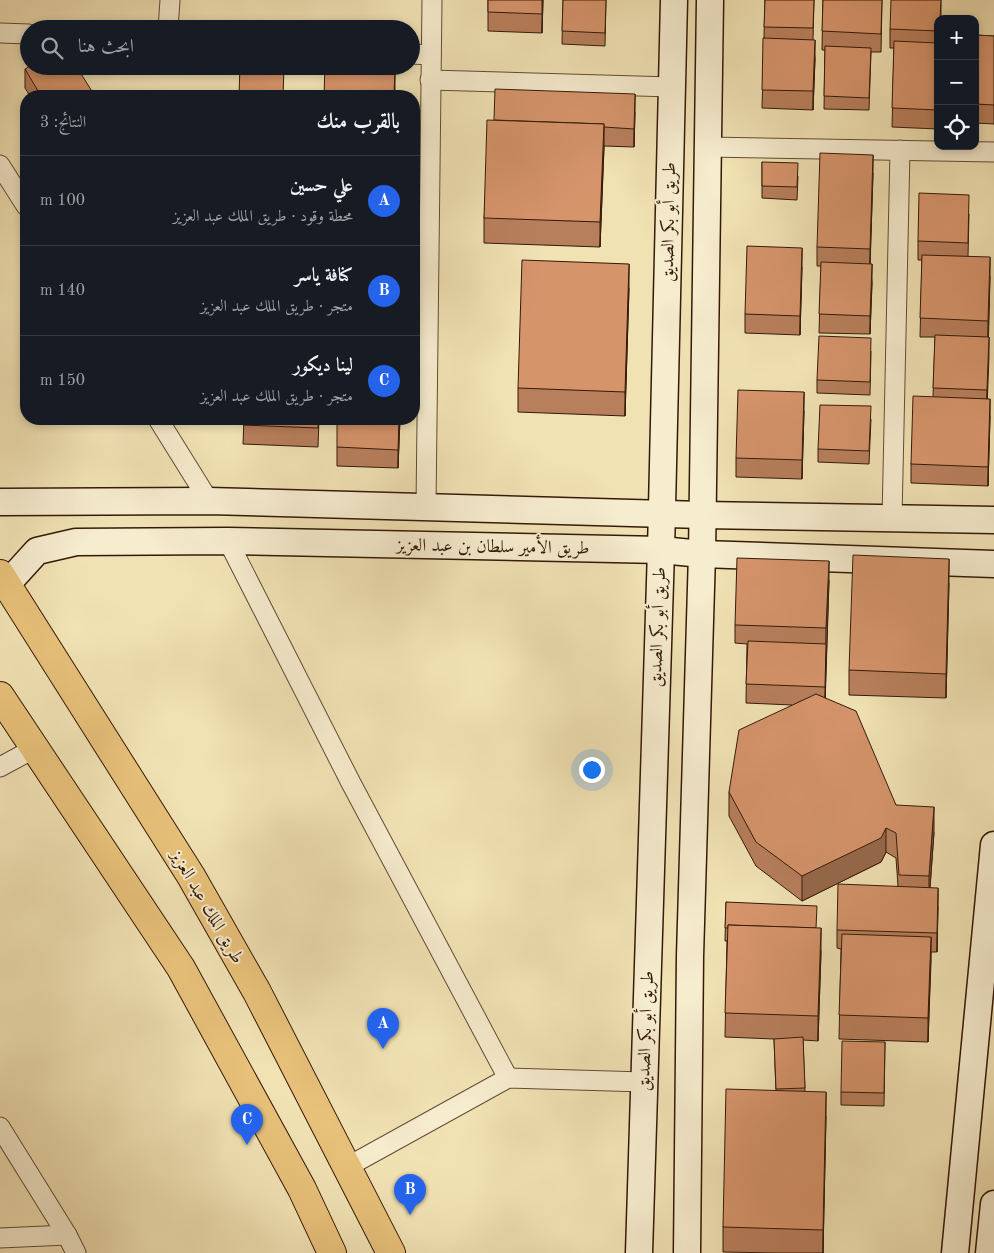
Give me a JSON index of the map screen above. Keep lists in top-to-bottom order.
{
  "streets": {
    "highway": ["طريق الملك عبد العزيز"],
    "main road": ["طريق أبو بكر الصديق", "طريق الأمير سلطان بن عبد العزيز"]
  },
  "crossings": [
    ["طريق أبو بكر الصديق", "طريق الأمير سلطان بن عبد العزيز"],
    ["طريق الأمير سلطان بن عبد العزيز", "طريق الملك عبد العزيز"]
  ],
  "page": {
    "map_buttons": ["+", "−"],
    "search": "ابحث هنا",
    "heading": ["بالقرب منك", "النتائج: 3"],
    "list": [
      {
        "mark": "A",
        "name": "علي حسين",
        "note": "محطة وقود · طريق الملك عبد العزيز",
        "value": "100 m"
      },
      {
        "mark": "B",
        "name": "كنافة ياسر",
        "note": "متجر · طريق الملك عبد العزيز",
        "value": "140 m"
      },
      {
        "mark": "C",
        "name": "لينا ديكور",
        "note": "متجر · طريق الملك عبد العزيز",
        "value": "150 m"
      }
    ],
    "pins": ["A", "C", "B"]
  }
}
